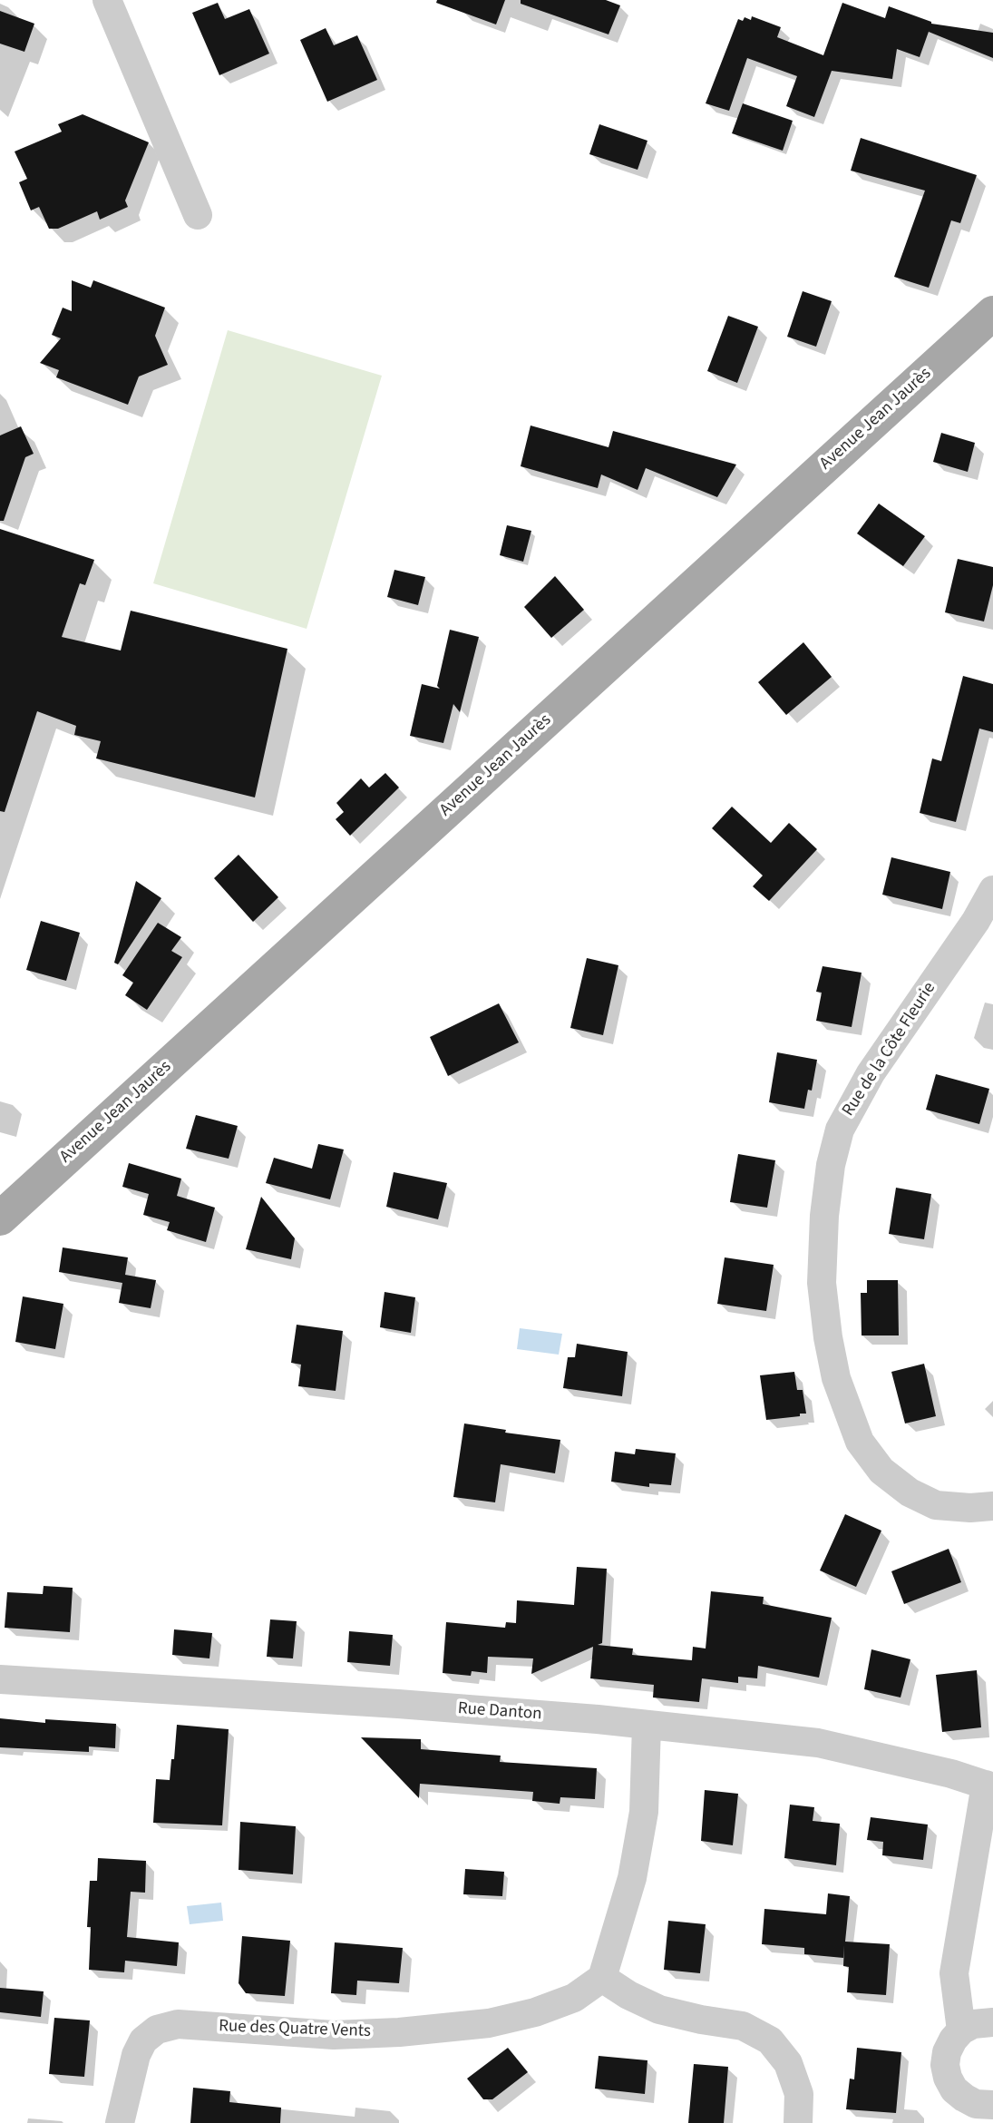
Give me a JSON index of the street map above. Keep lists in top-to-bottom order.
{
  "streets": {
    "main road": ["Avenue Jean Jaurès"],
    "street": ["Rue de la Côte Fleurie", "Rue Danton", "Rue des Quatre Vents"]
  }
}
